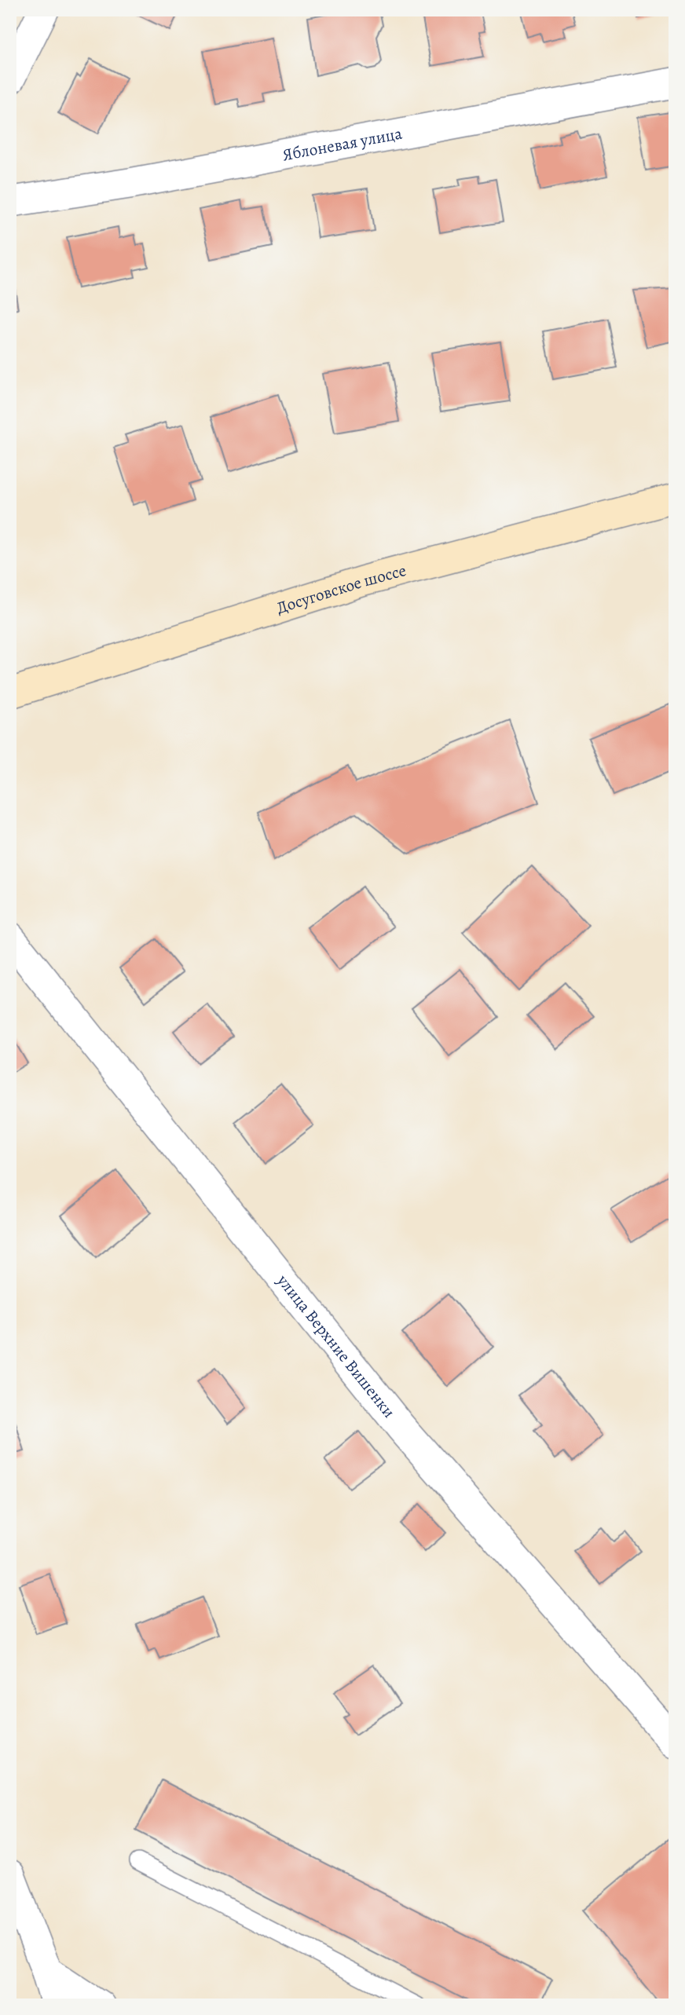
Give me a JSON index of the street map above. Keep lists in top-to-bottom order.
{
  "streets": {
    "main road": ["Досуговское шоссе"],
    "street": ["Яблоневая улица", "улица Верхние Вишенки"]
  }
}
